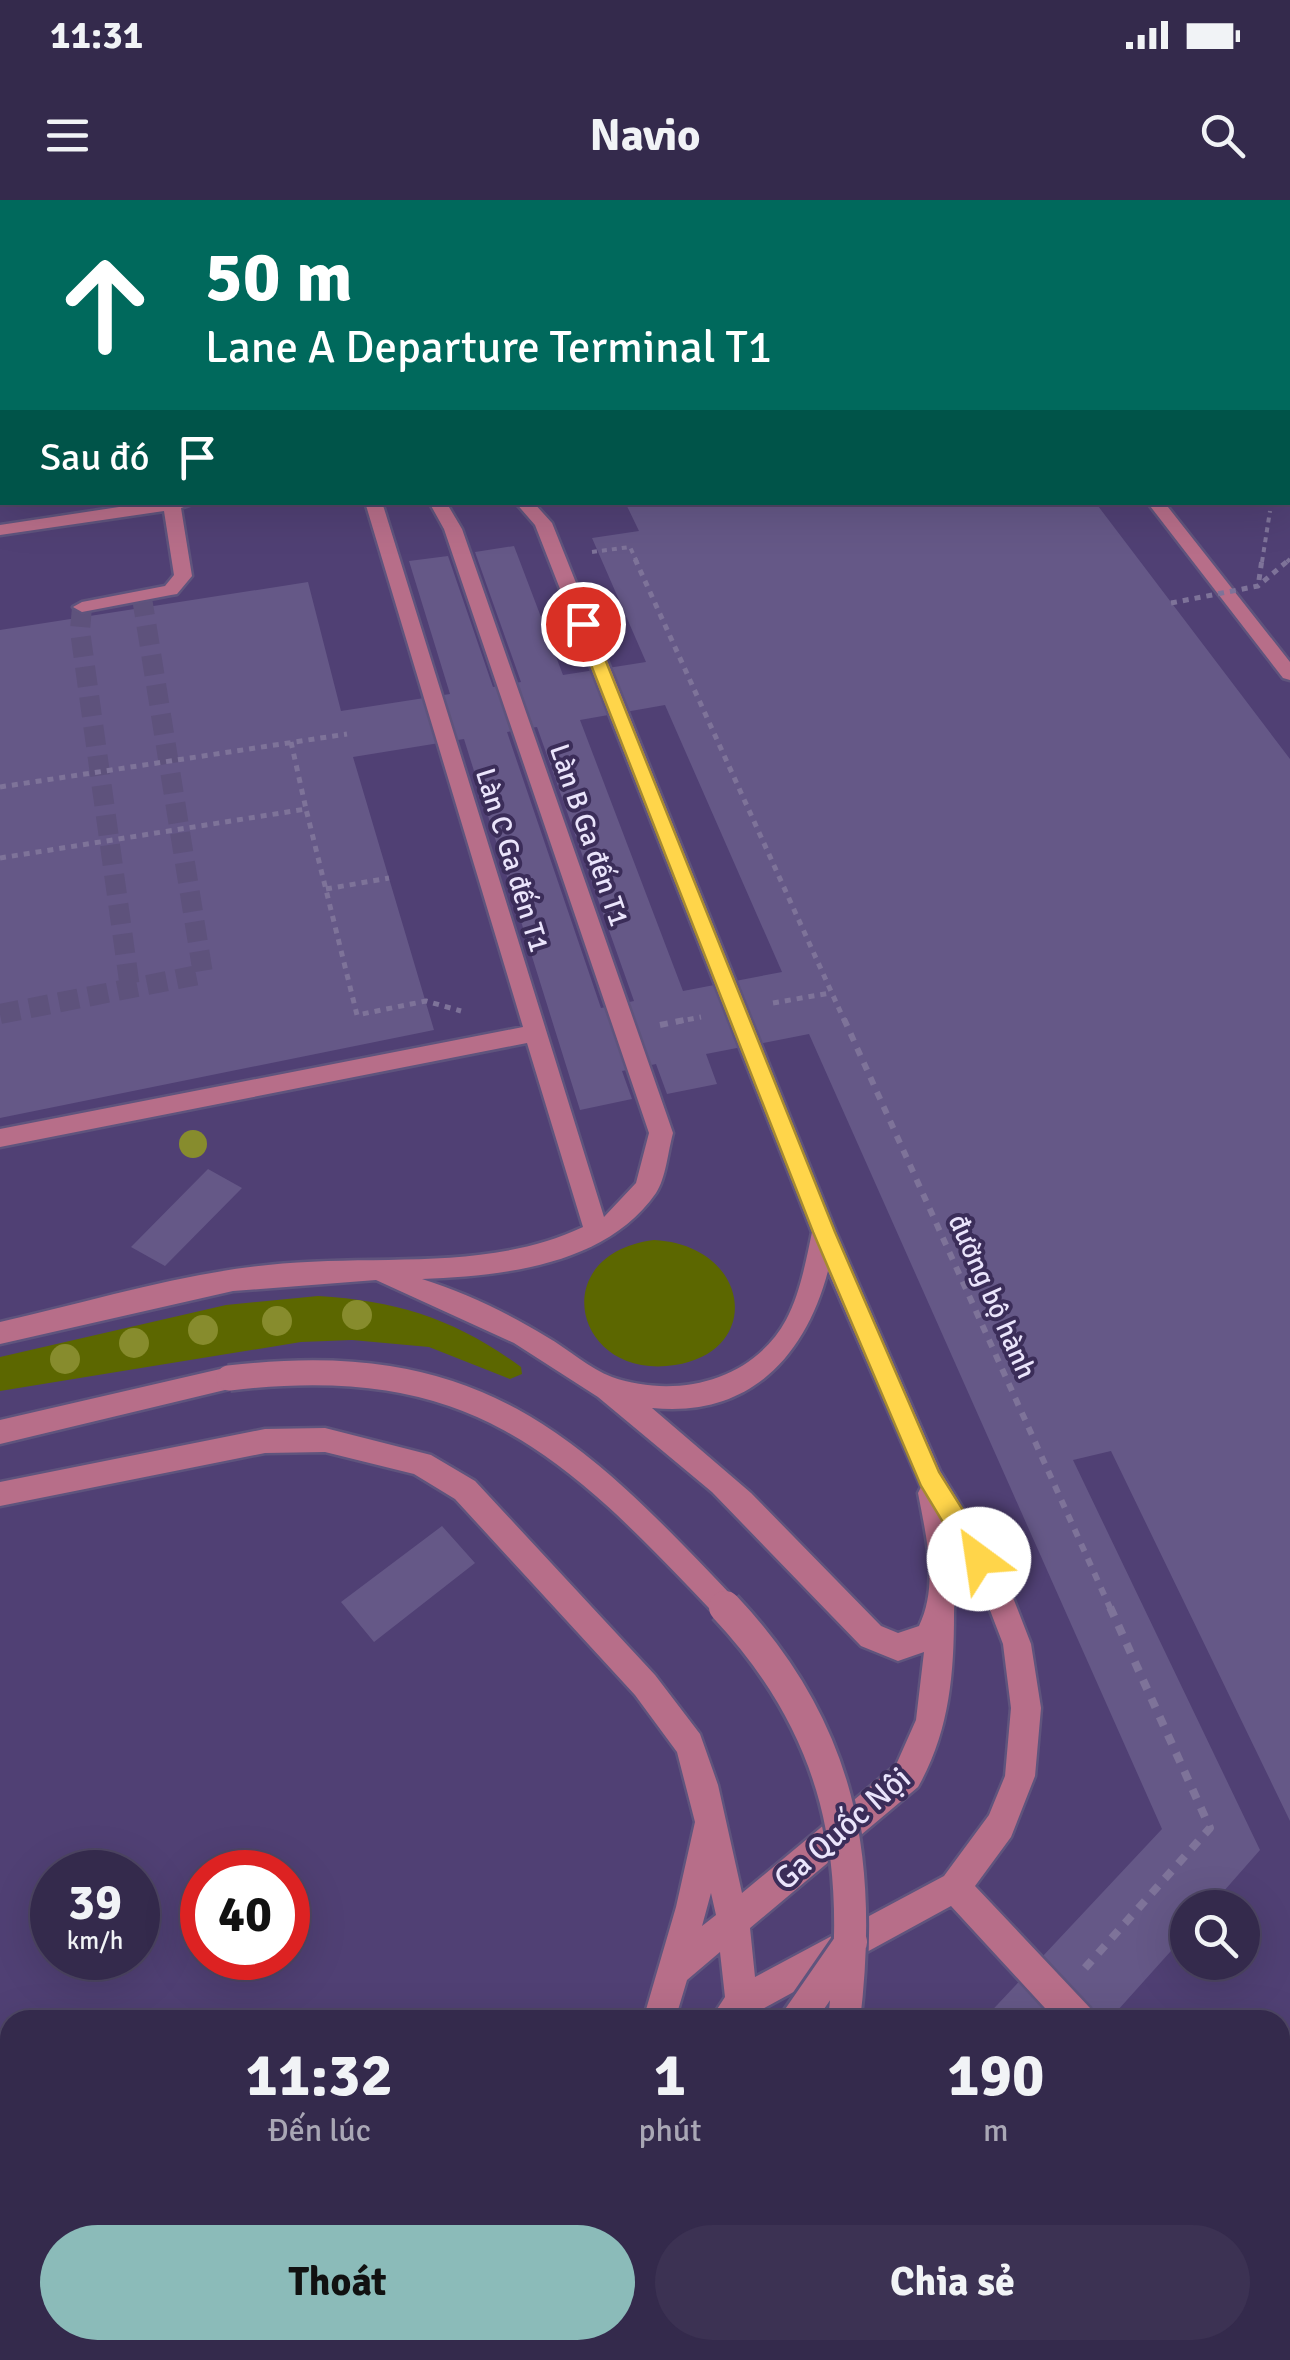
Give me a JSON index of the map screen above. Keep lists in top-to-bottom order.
{
  "streets": {
    "street": ["Làn B Ga đến T1", "Làn C Ga đến T1", "Ga Quốc Nội"],
    "path": ["đường bộ hành"]
  },
  "crossings": [
    ["Làn B Ga đến T1", "Làn C Ga đến T1"]
  ],
  "page": {
    "status": "11:31",
    "header": "Navio",
    "turn": ["50 m", "Lane A Departure Terminal T1"],
    "then": "Sau đó",
    "speed": "39 km/h",
    "limit": "40",
    "eta": [
      "11:32",
      "Đến lúc",
      "1",
      "phút",
      "190",
      "m"
    ],
    "buttons": ["Thoát", "Chia sẻ"]
  }
}
